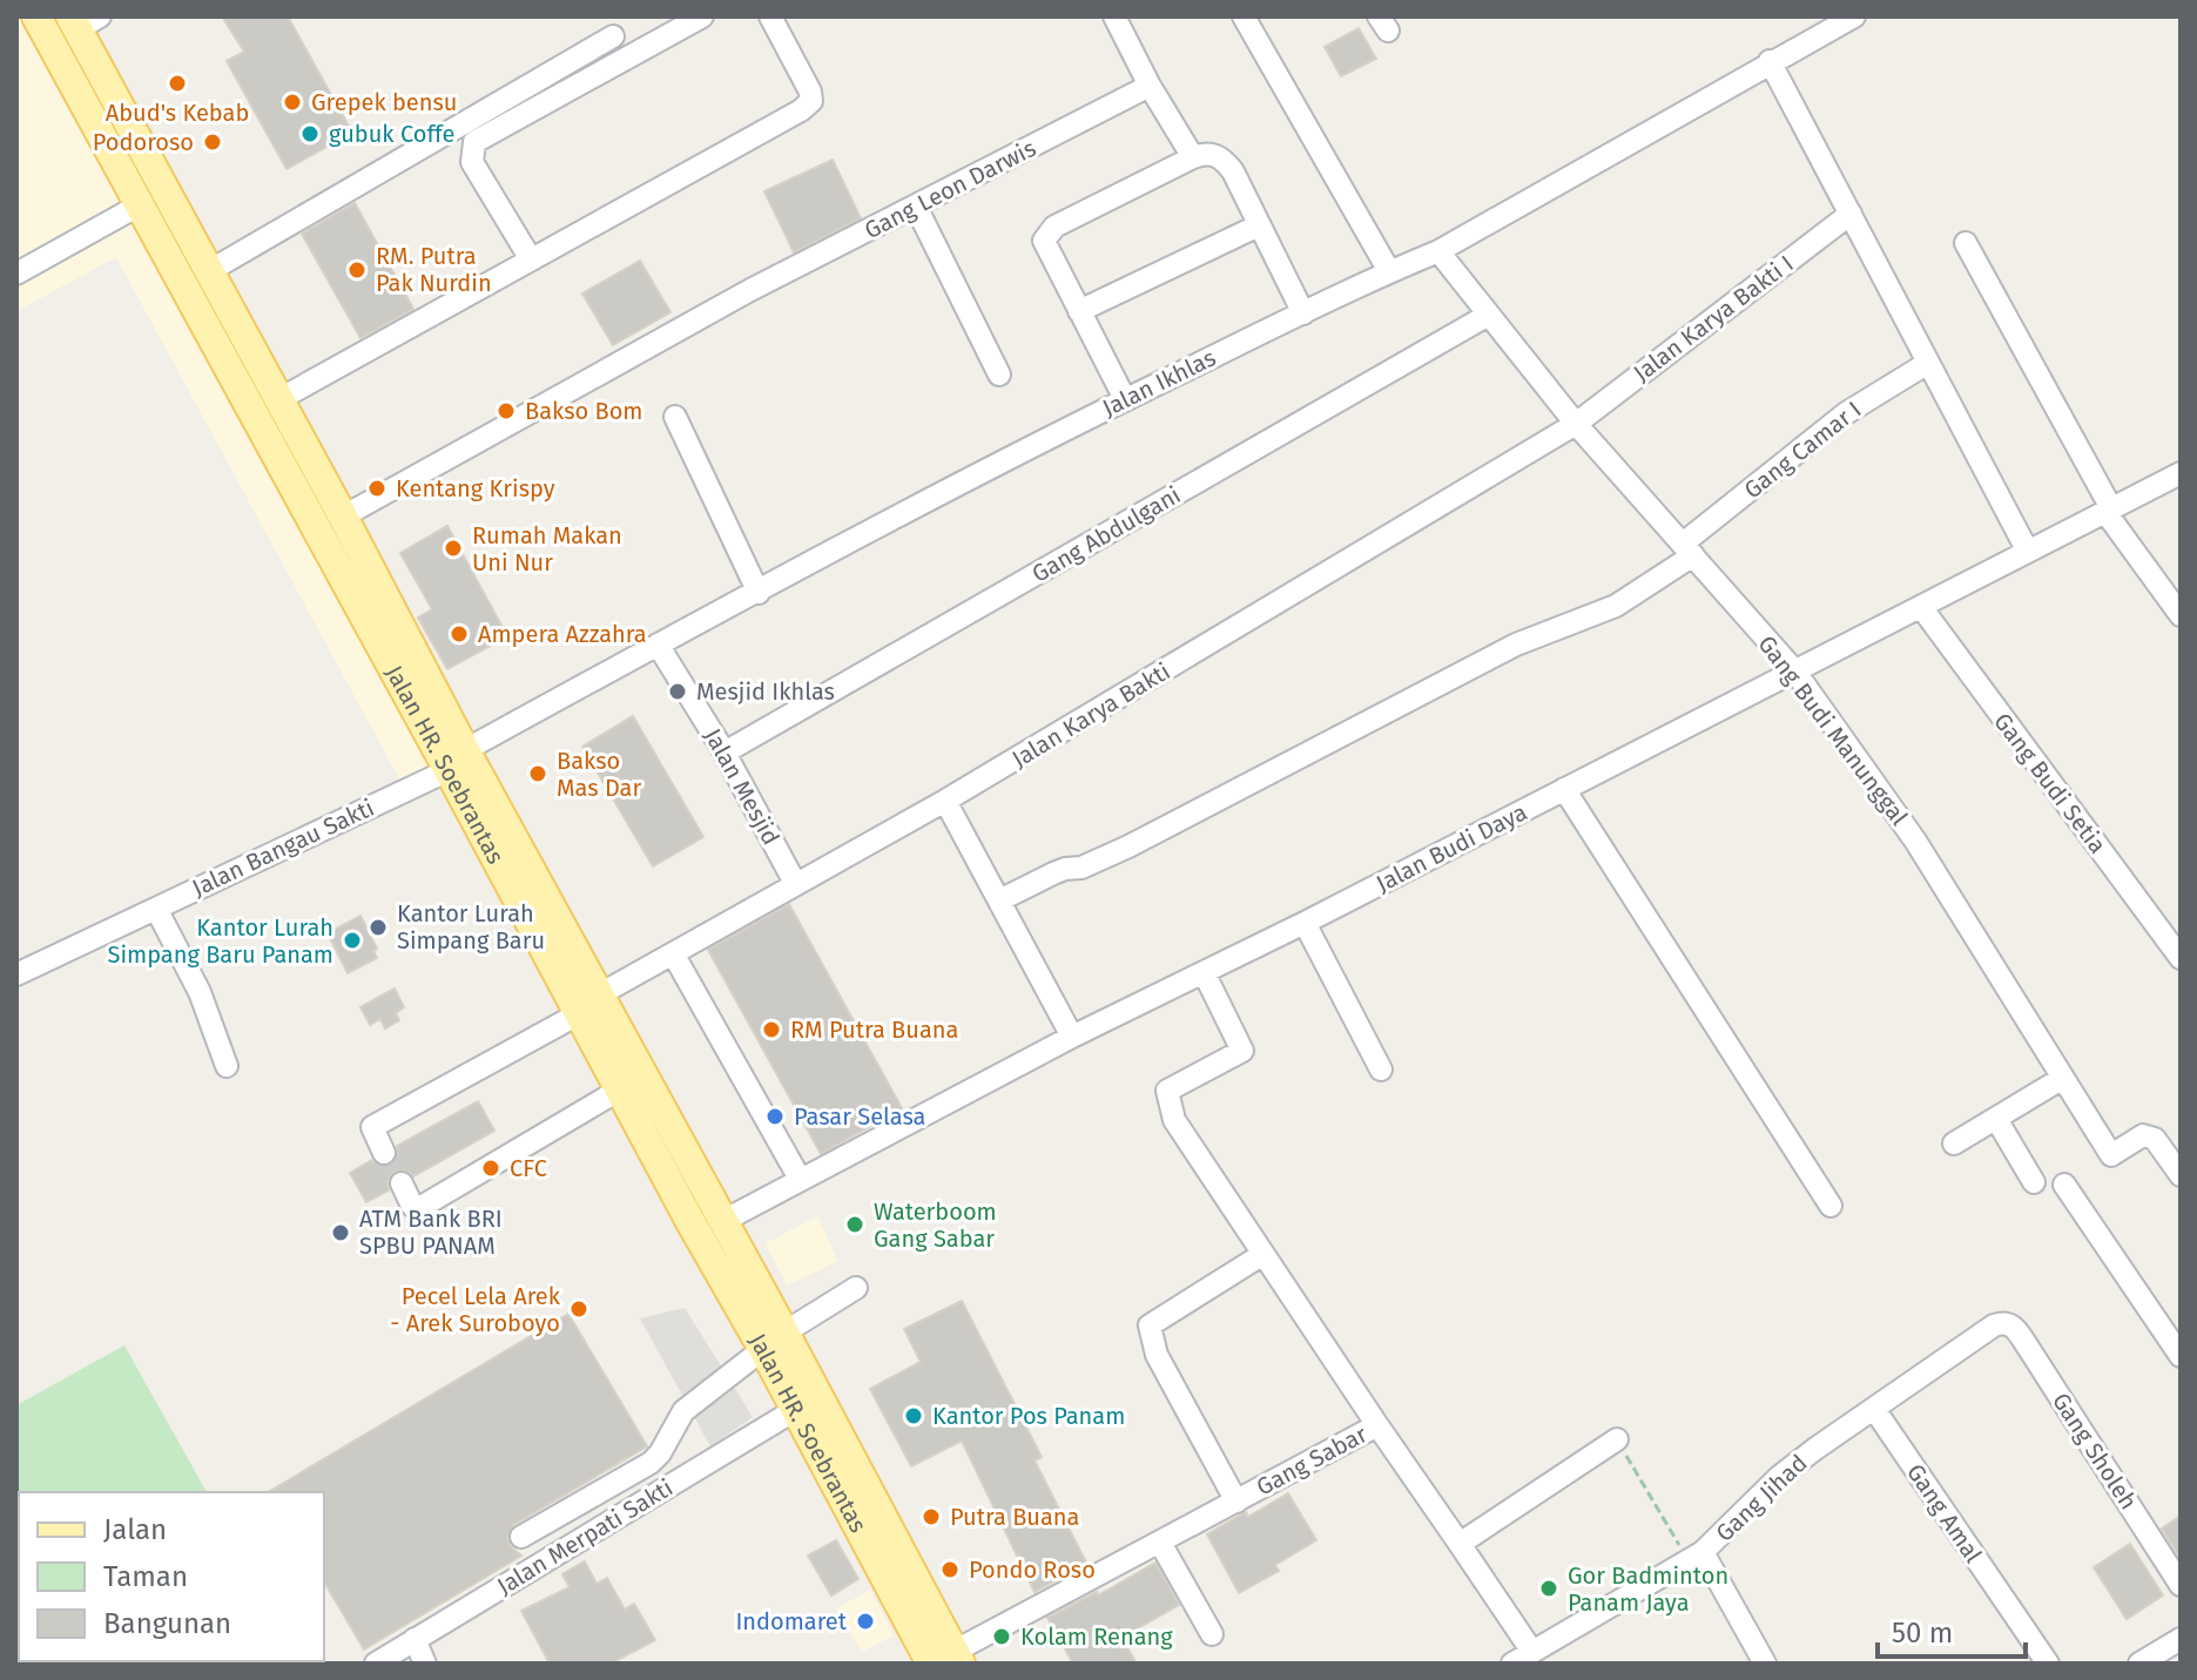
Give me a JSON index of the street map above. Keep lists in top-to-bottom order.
{
  "streets": {
    "main road": ["Jalan HR. Soebrantas"],
    "street": [
      "Gang Leon Darwis",
      "Jalan Karya Bakti I",
      "Jalan Ikhlas",
      "Gang Camar I",
      "Gang Abdulgani",
      "Jalan Karya Bakti",
      "Gang Budi Manunggal",
      "Gang Budi Setia",
      "Jalan Mesjid",
      "Jalan Bangau Sakti",
      "Jalan Budi Daya",
      "Gang Sholeh",
      "Gang Sabar",
      "Gang Jihad",
      "Gang Amal",
      "Jalan Merpati Sakti"
    ]
  },
  "crossings": [
    ["Gang Leon Darwis", "Jalan HR. Soebrantas"],
    ["Jalan Karya Bakti I", "Jalan Karya Bakti"],
    ["Jalan Karya Bakti I", "Gang Budi Manunggal"],
    ["Jalan Ikhlas", "Gang Budi Manunggal"],
    ["Jalan Ikhlas", "Jalan HR. Soebrantas"],
    ["Jalan Ikhlas", "Jalan Mesjid"],
    ["Jalan Ikhlas", "Jalan Bangau Sakti"],
    ["Gang Camar I", "Gang Budi Manunggal"],
    ["Gang Abdulgani", "Gang Budi Manunggal"],
    ["Gang Abdulgani", "Jalan Mesjid"],
    ["Jalan Karya Bakti", "Gang Budi Manunggal"],
    ["Jalan Karya Bakti", "Jalan HR. Soebrantas"],
    ["Jalan Karya Bakti", "Jalan Mesjid"],
    ["Gang Budi Manunggal", "Jalan Budi Daya"],
    ["Jalan HR. Soebrantas", "Jalan Bangau Sakti"],
    ["Jalan HR. Soebrantas", "Jalan Budi Daya"],
    ["Jalan HR. Soebrantas", "Gang Sabar"],
    ["Jalan HR. Soebrantas", "Jalan Merpati Sakti"],
    ["Gang Budi Setia", "Jalan Budi Daya"],
    ["Gang Sholeh", "Gang Jihad"],
    ["Gang Sabar", "Gang Jihad"],
    ["Gang Jihad", "Gang Amal"]
  ],
  "places": [
    "Abud's Kebab",
    "Grepek bensu",
    "gubuk Coffe",
    "Podoroso",
    "RM. Putra Pak Nurdin",
    "Bakso Bom",
    "Kentang Krispy",
    "Rumah Makan Uni Nur",
    "Ampera Azzahra",
    "Mesjid Ikhlas",
    "Bakso Mas Dar",
    "Kantor Lurah Simpang Baru",
    "Kantor Lurah Simpang Baru Panam",
    "RM Putra Buana",
    "Pasar Selasa",
    "CFC",
    "Waterboom Gang Sabar",
    "ATM Bank BRI SPBU PANAM",
    "Pecel Lela Arek - Arek Suroboyo",
    "Kantor Pos Panam",
    "Putra Buana",
    "Pondo Roso",
    "Gor Badminton Panam Jaya",
    "Indomaret",
    "Kolam Renang"
  ],
  "legend": ["Jalan", "Taman", "Bangunan"],
  "scale_bar": "50 m"
}
